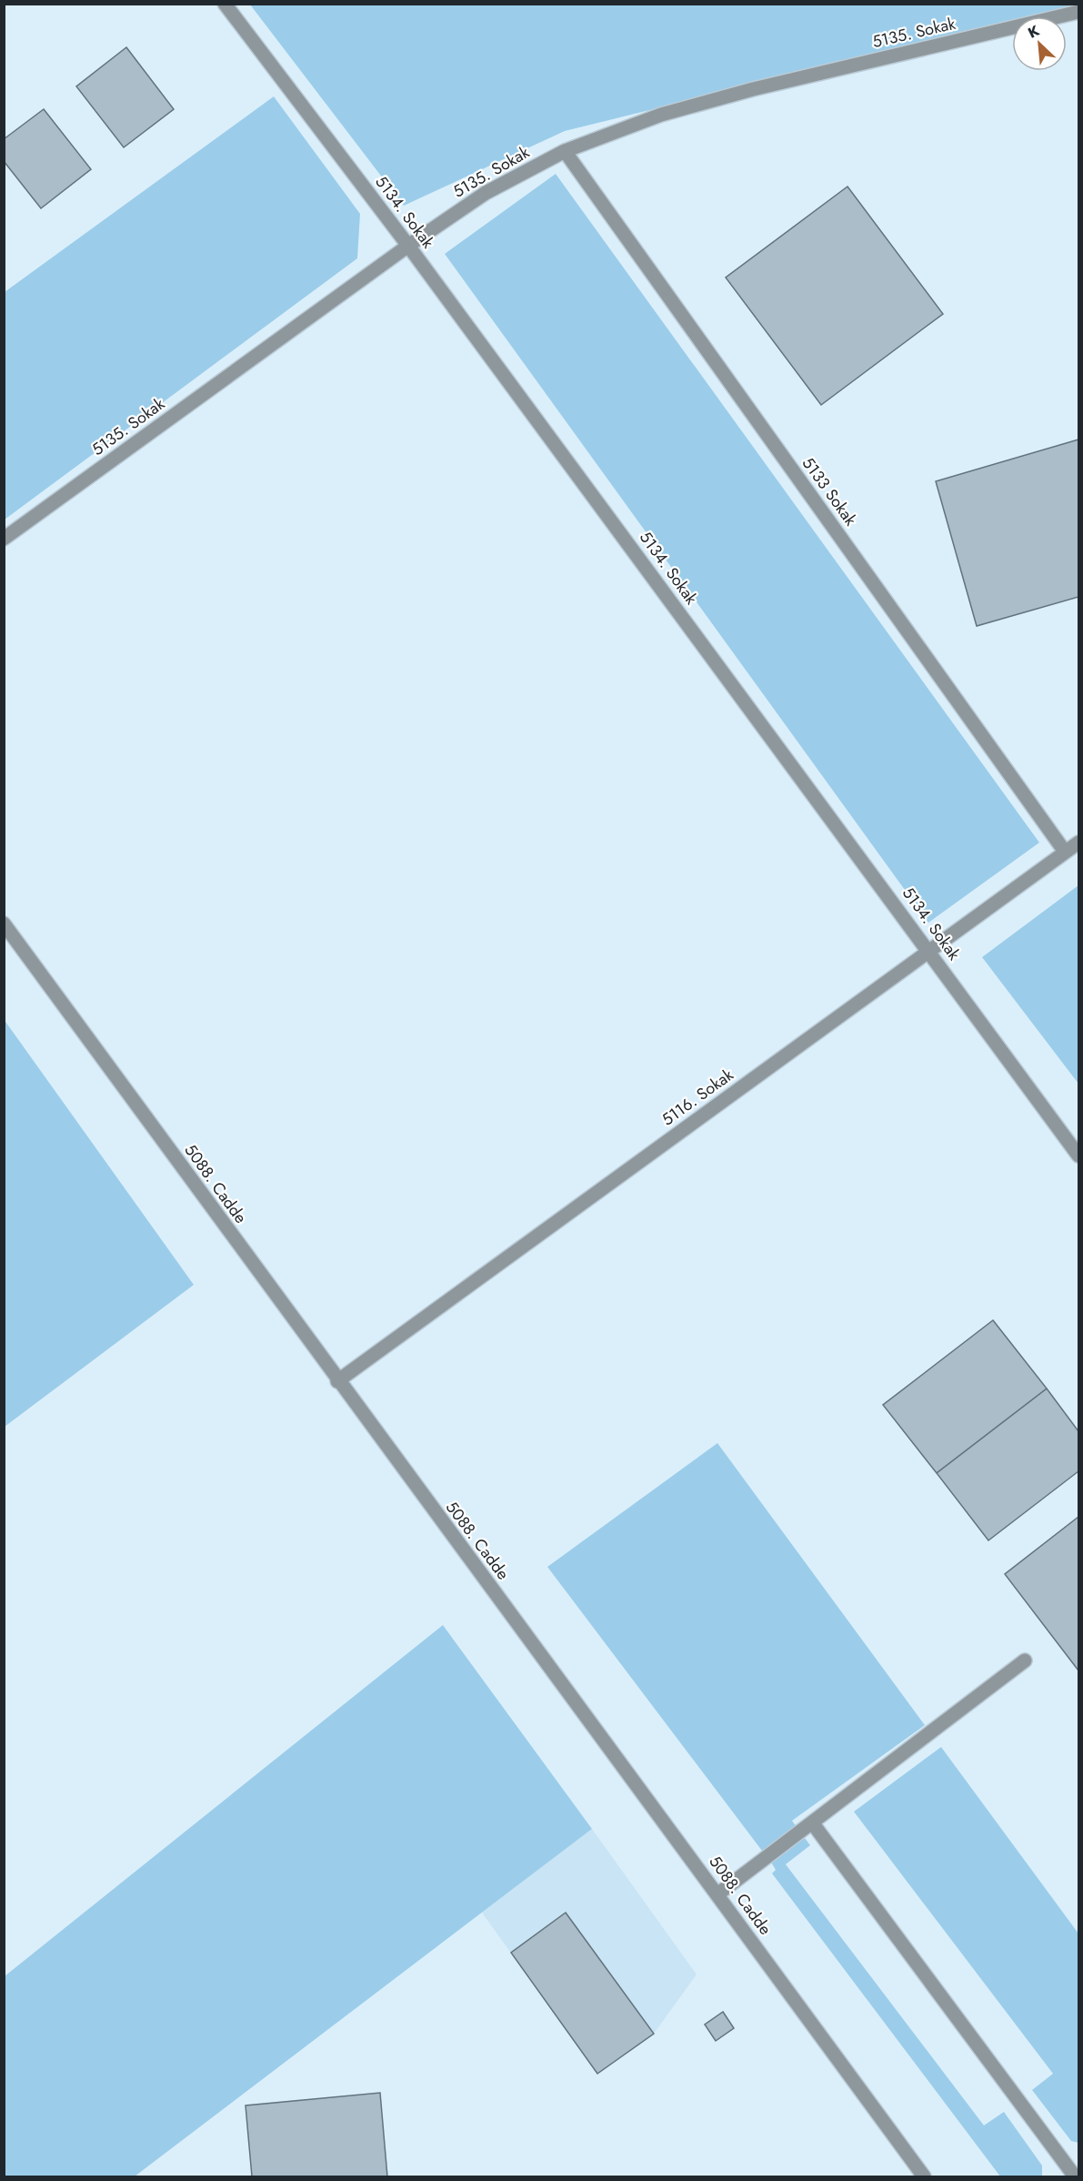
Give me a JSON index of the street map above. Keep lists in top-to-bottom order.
{
  "streets": {
    "street": [
      "5135. Sokak",
      "5134. Sokak",
      "5133 Sokak",
      "5116. Sokak",
      "5088. Cadde"
    ]
  },
  "crossings": [
    ["5135. Sokak", "5134. Sokak"],
    ["5135. Sokak", "5133 Sokak"],
    ["5134. Sokak", "5116. Sokak"],
    ["5133 Sokak", "5116. Sokak"],
    ["5116. Sokak", "5088. Cadde"]
  ],
  "north": "top left"
}
